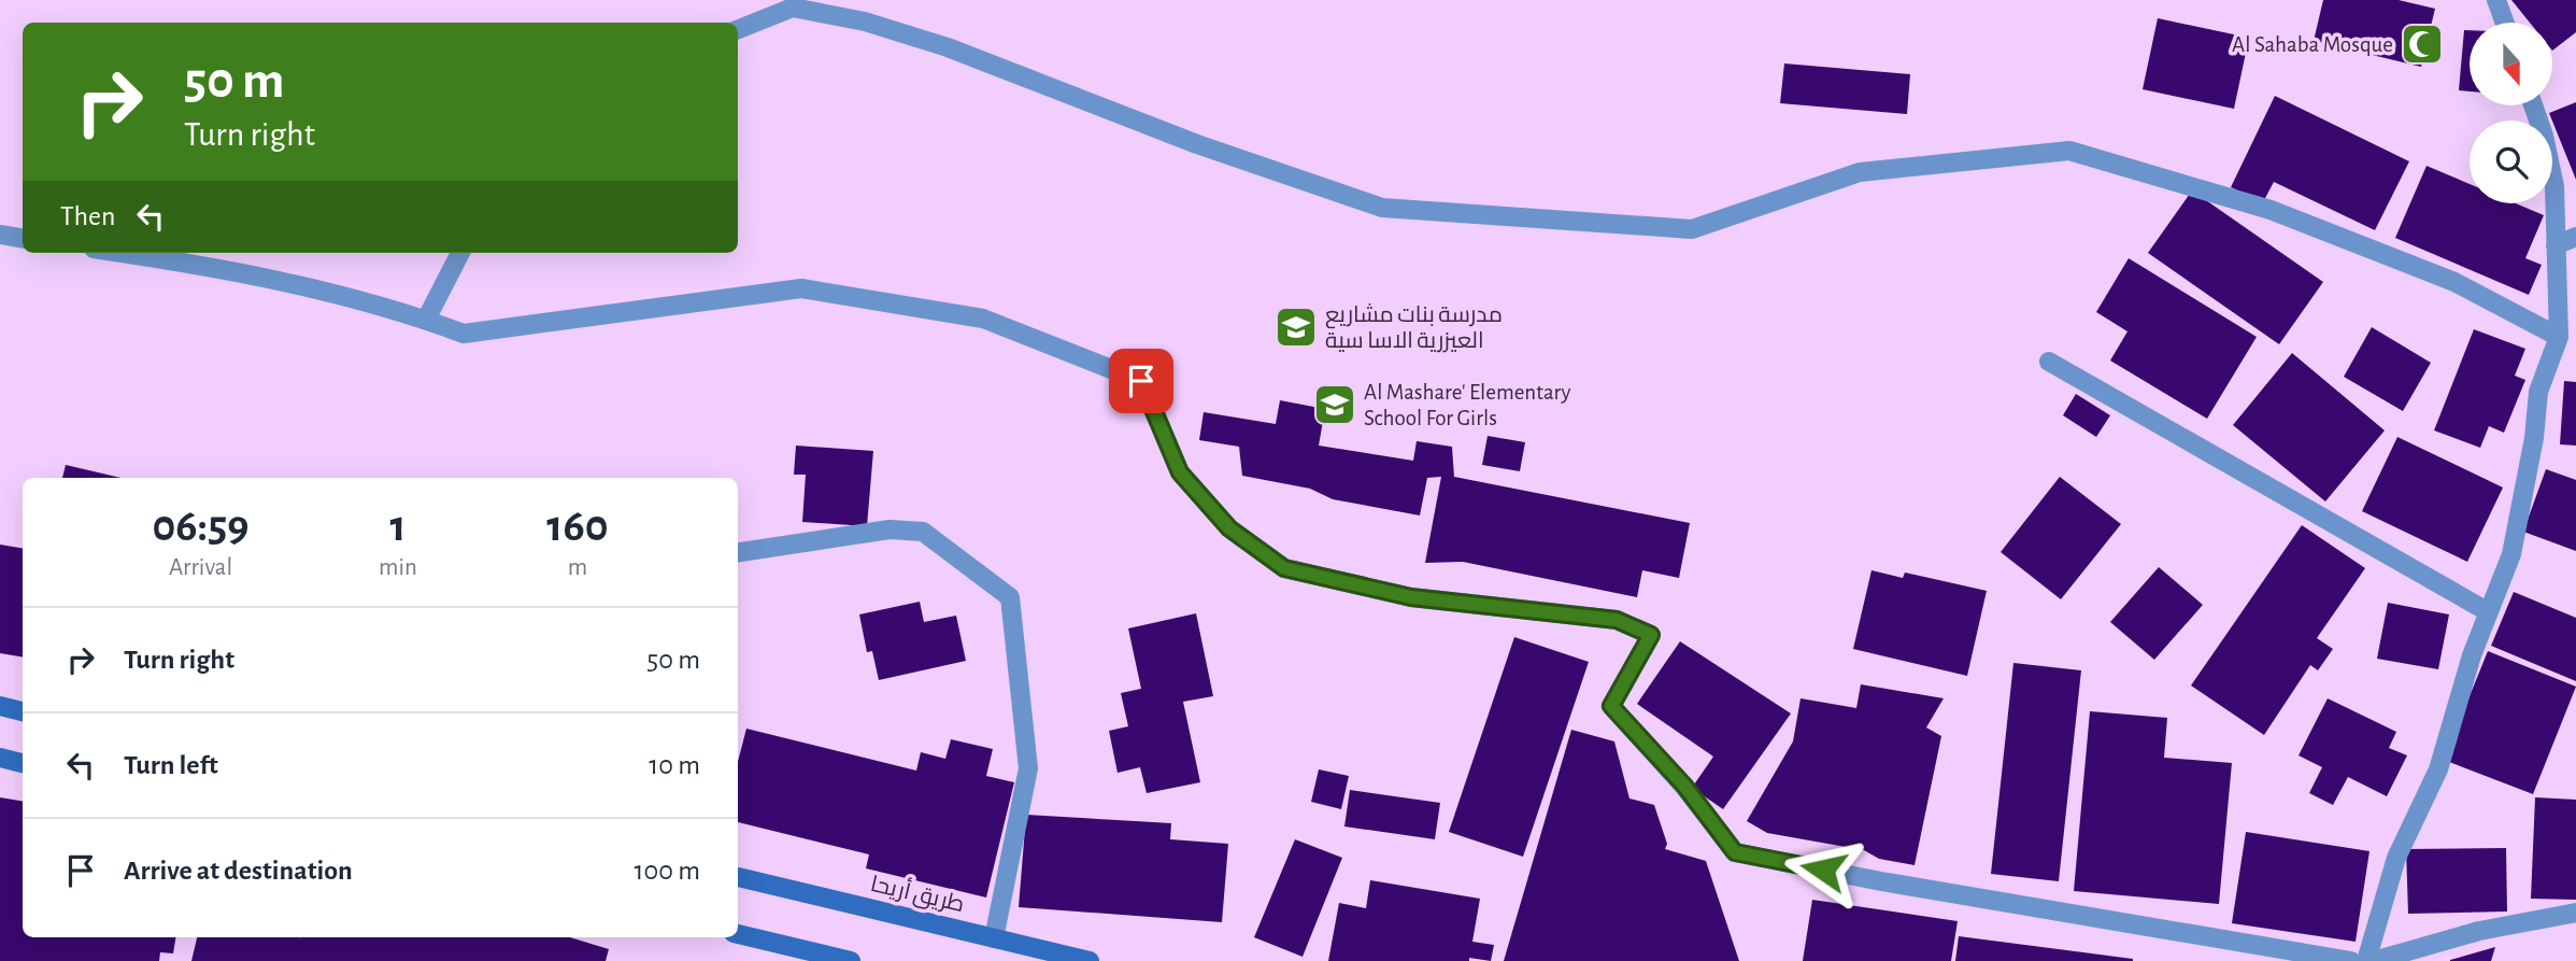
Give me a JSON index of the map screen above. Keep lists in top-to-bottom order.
{
  "streets": {
    "main road": ["طريق أريحا"]
  },
  "places": {
    "mosque": ["Al Sahaba Mosque"],
    "school or university": ["مدرسة بنات مشاريع العيزرية الاسا سية", "Al Mashare' Elementary School For Girls"]
  },
  "north": "bottom",
  "page": {
    "turn": ["50 m", "Turn right"],
    "then": "Then",
    "eta": [
      "06:59",
      "Arrival",
      "1",
      "min",
      "160",
      "m"
    ],
    "list": [
      {
        "name": "Turn right",
        "value": "50 m"
      },
      {
        "name": "Turn left",
        "value": "10 m"
      },
      {
        "name": "Arrive at destination",
        "value": "100 m"
      }
    ]
  }
}
